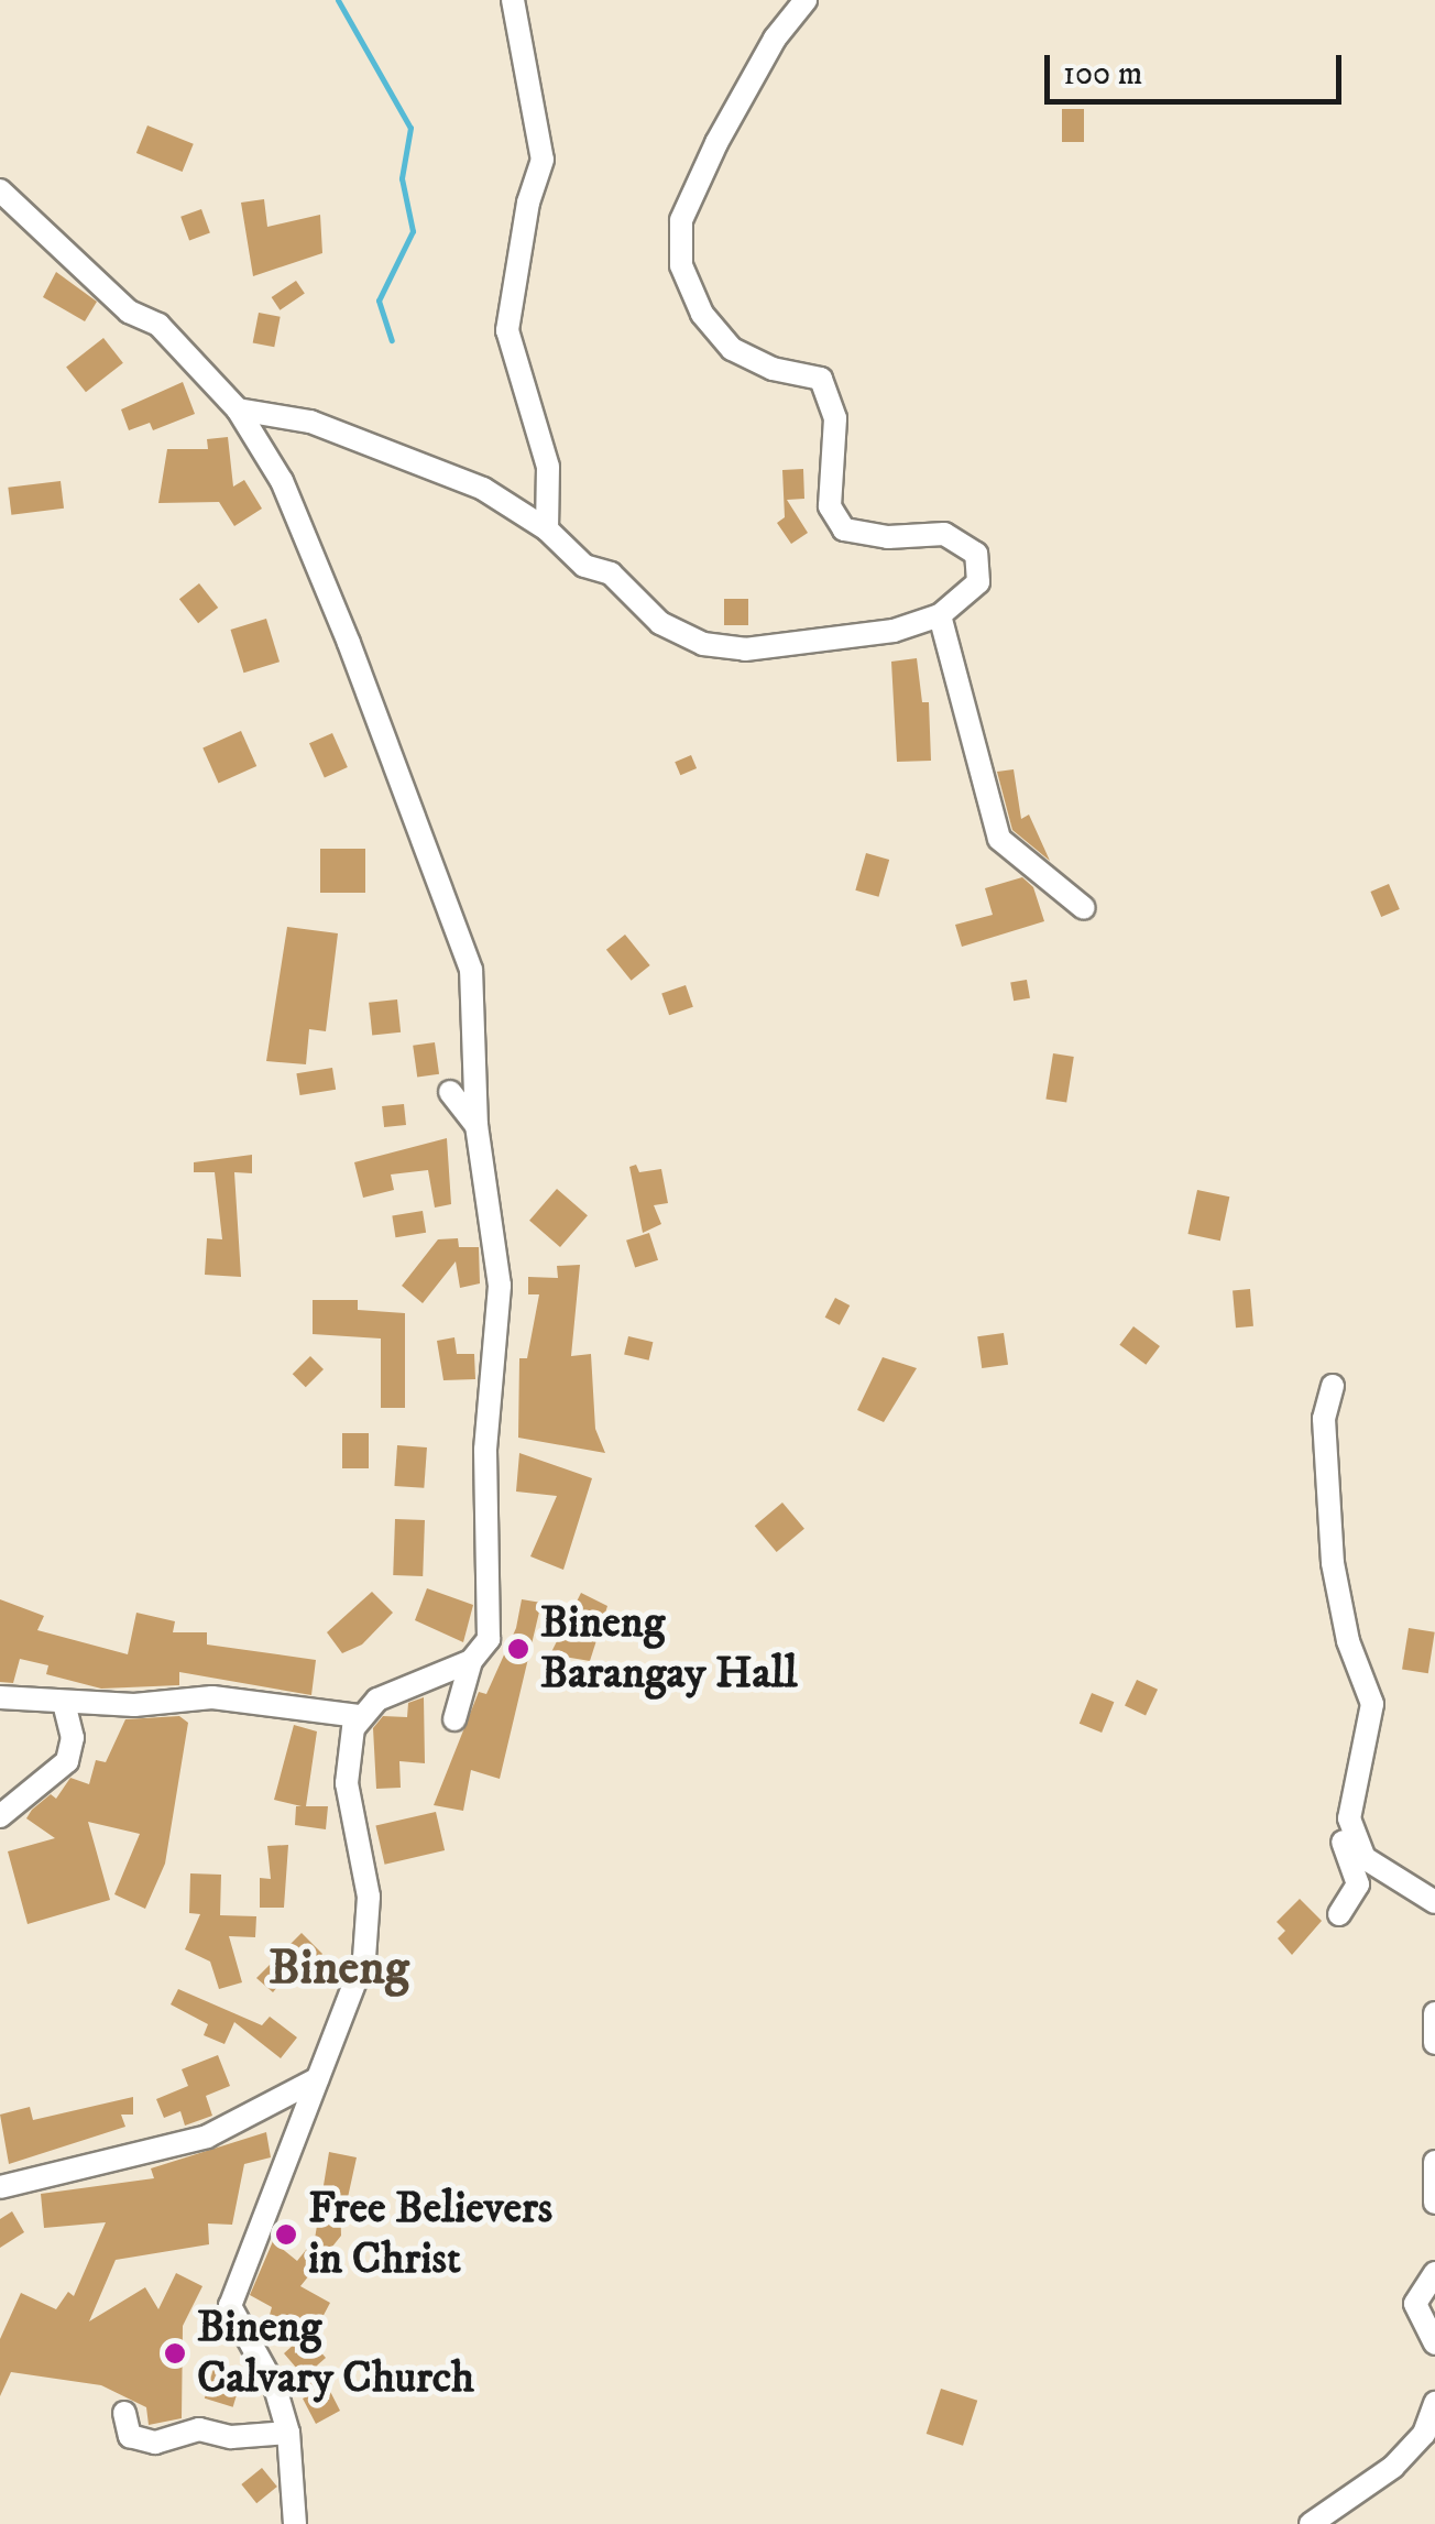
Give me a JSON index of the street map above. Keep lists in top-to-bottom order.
{
  "districts": ["Bineng"],
  "places": ["Bineng Barangay Hall", "Free Believers in Christ", "Bineng Calvary Church"],
  "scale_bar": "100 m"
}
